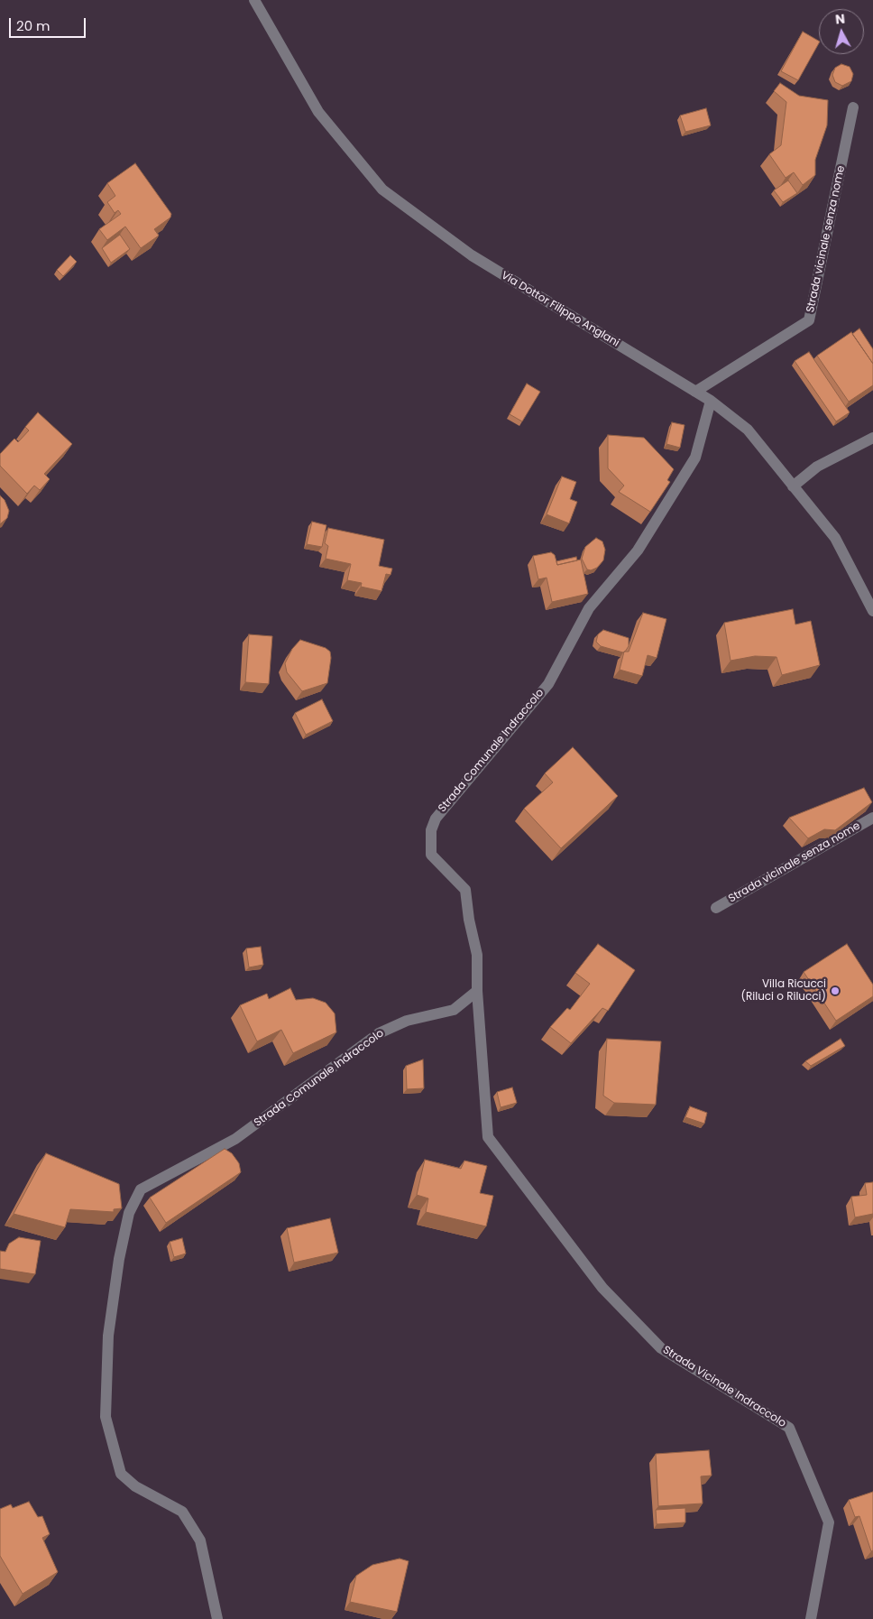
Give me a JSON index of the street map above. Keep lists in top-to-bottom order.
{
  "streets": {
    "street": [
      "Strada vicinale senza nome",
      "Via Dottor Filippo Anglani",
      "Strada Comunale Indraccolo",
      "Strada Vicinale Indraccolo"
    ]
  },
  "crossings": [
    ["Strada vicinale senza nome", "Via Dottor Filippo Anglani"],
    ["Via Dottor Filippo Anglani", "Strada Comunale Indraccolo"],
    ["Strada Comunale Indraccolo", "Strada Vicinale Indraccolo"]
  ],
  "places": ["Villa Ricucci (Riluci o Rilucci)"],
  "scale_bar": "20 m",
  "north": "top"
}
